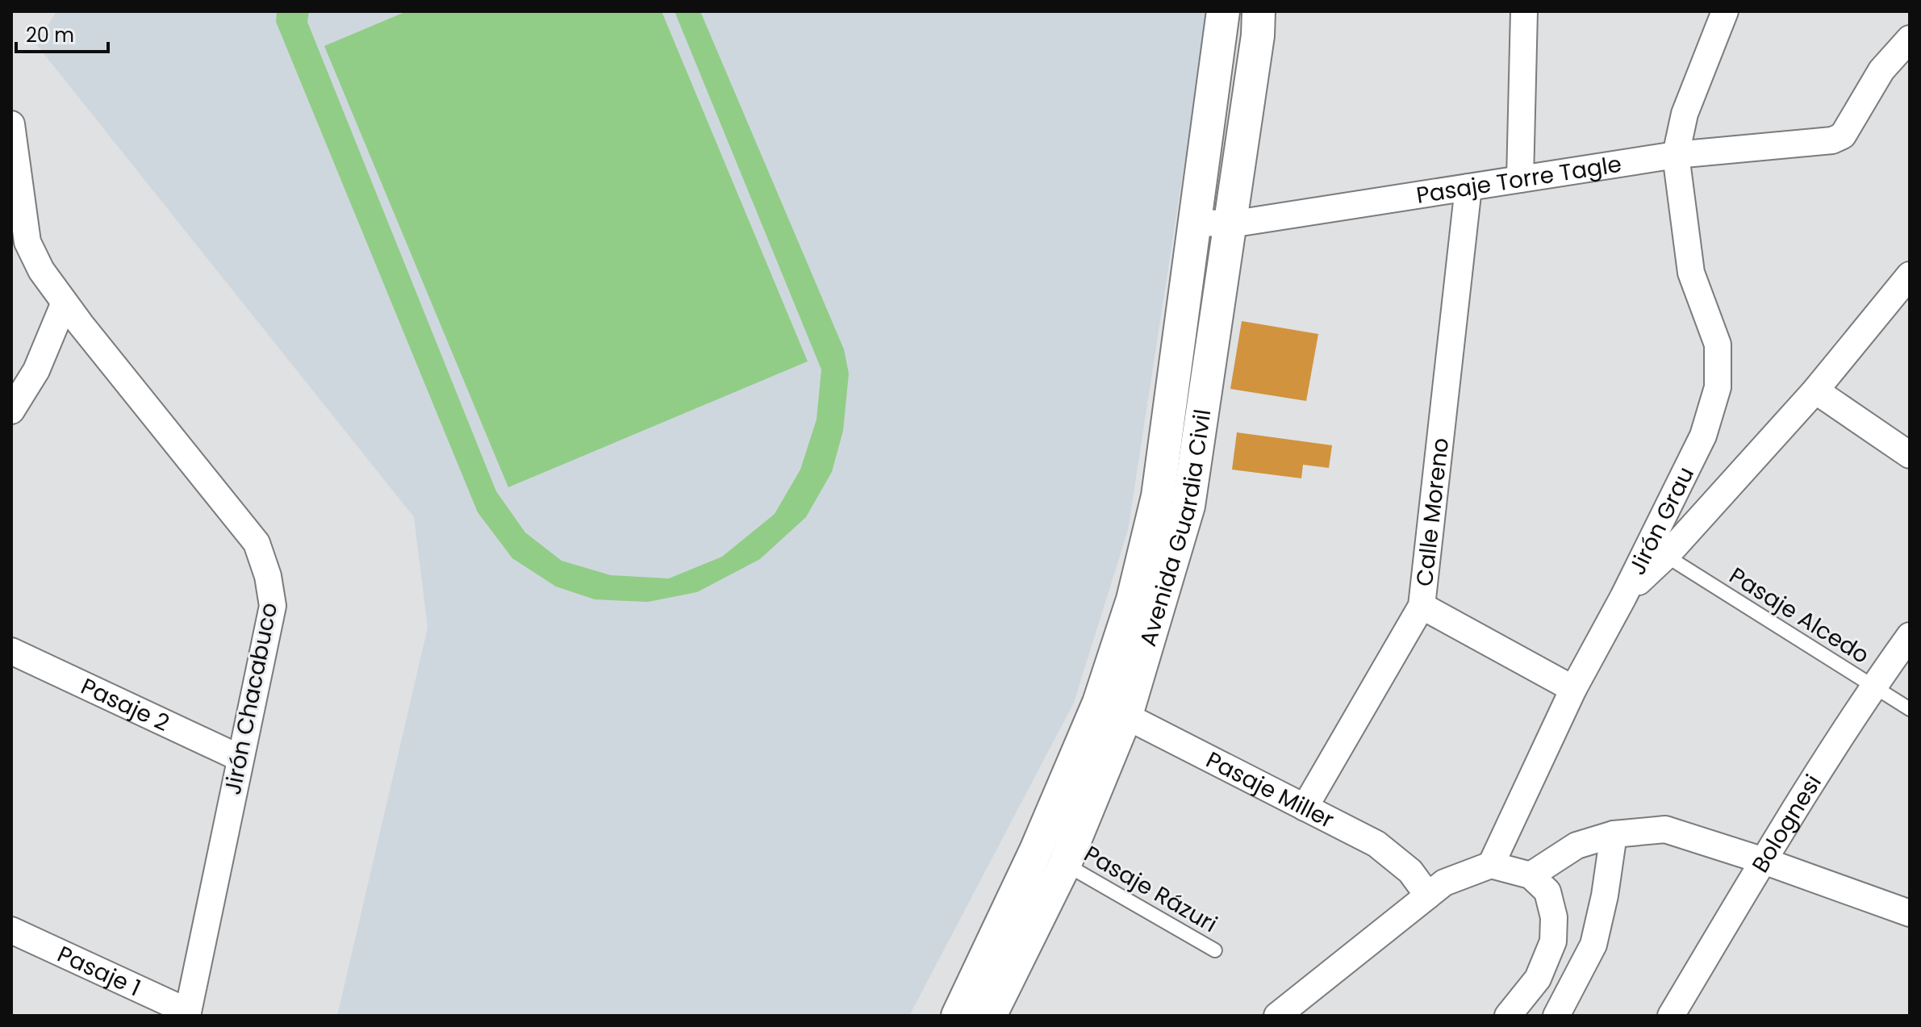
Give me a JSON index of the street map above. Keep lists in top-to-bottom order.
{
  "streets": {
    "street": [
      "Pasaje Torre Tagle",
      "Calle Moreno",
      "Jirón Grau",
      "Avenida Guardia Civil",
      "Jirón Chacabuco",
      "Pasaje 2",
      "Pasaje Miller",
      "Bolognesi",
      "Pasaje 1"
    ],
    "lane": ["Pasaje Alcedo", "Pasaje Rázuri"]
  },
  "crossings": [
    ["Pasaje Torre Tagle", "Calle Moreno"],
    ["Pasaje Torre Tagle", "Jirón Grau"],
    ["Pasaje Torre Tagle", "Avenida Guardia Civil"],
    ["Calle Moreno", "Pasaje Miller"],
    ["Avenida Guardia Civil", "Pasaje Miller"],
    ["Avenida Guardia Civil", "Pasaje Rázuri"],
    ["Pasaje Alcedo", "Bolognesi"],
    ["Jirón Chacabuco", "Pasaje 2"],
    ["Jirón Chacabuco", "Pasaje 1"]
  ],
  "scale_bar": "20 m"
}
